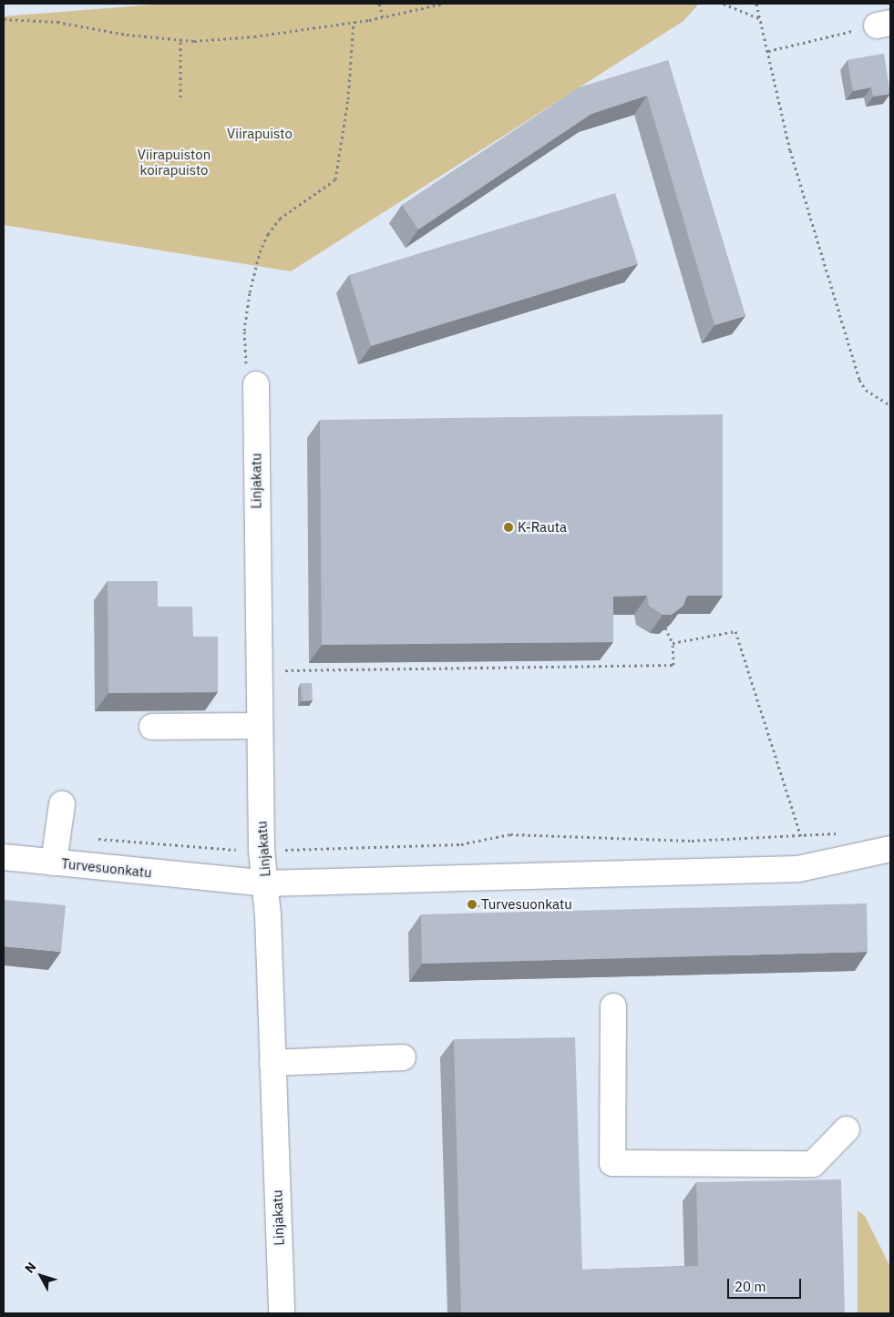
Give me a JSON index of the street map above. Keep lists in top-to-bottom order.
{
  "streets": {
    "street": ["Linjakatu", "Turvesuonkatu"]
  },
  "crossings": [
    ["Linjakatu", "Turvesuonkatu"]
  ],
  "parks": ["Viirapuisto", "Viirapuiston koirapuisto"],
  "places": ["K-Rauta", "Turvesuonkatu"],
  "scale_bar": "20 m",
  "north": "top left"
}
